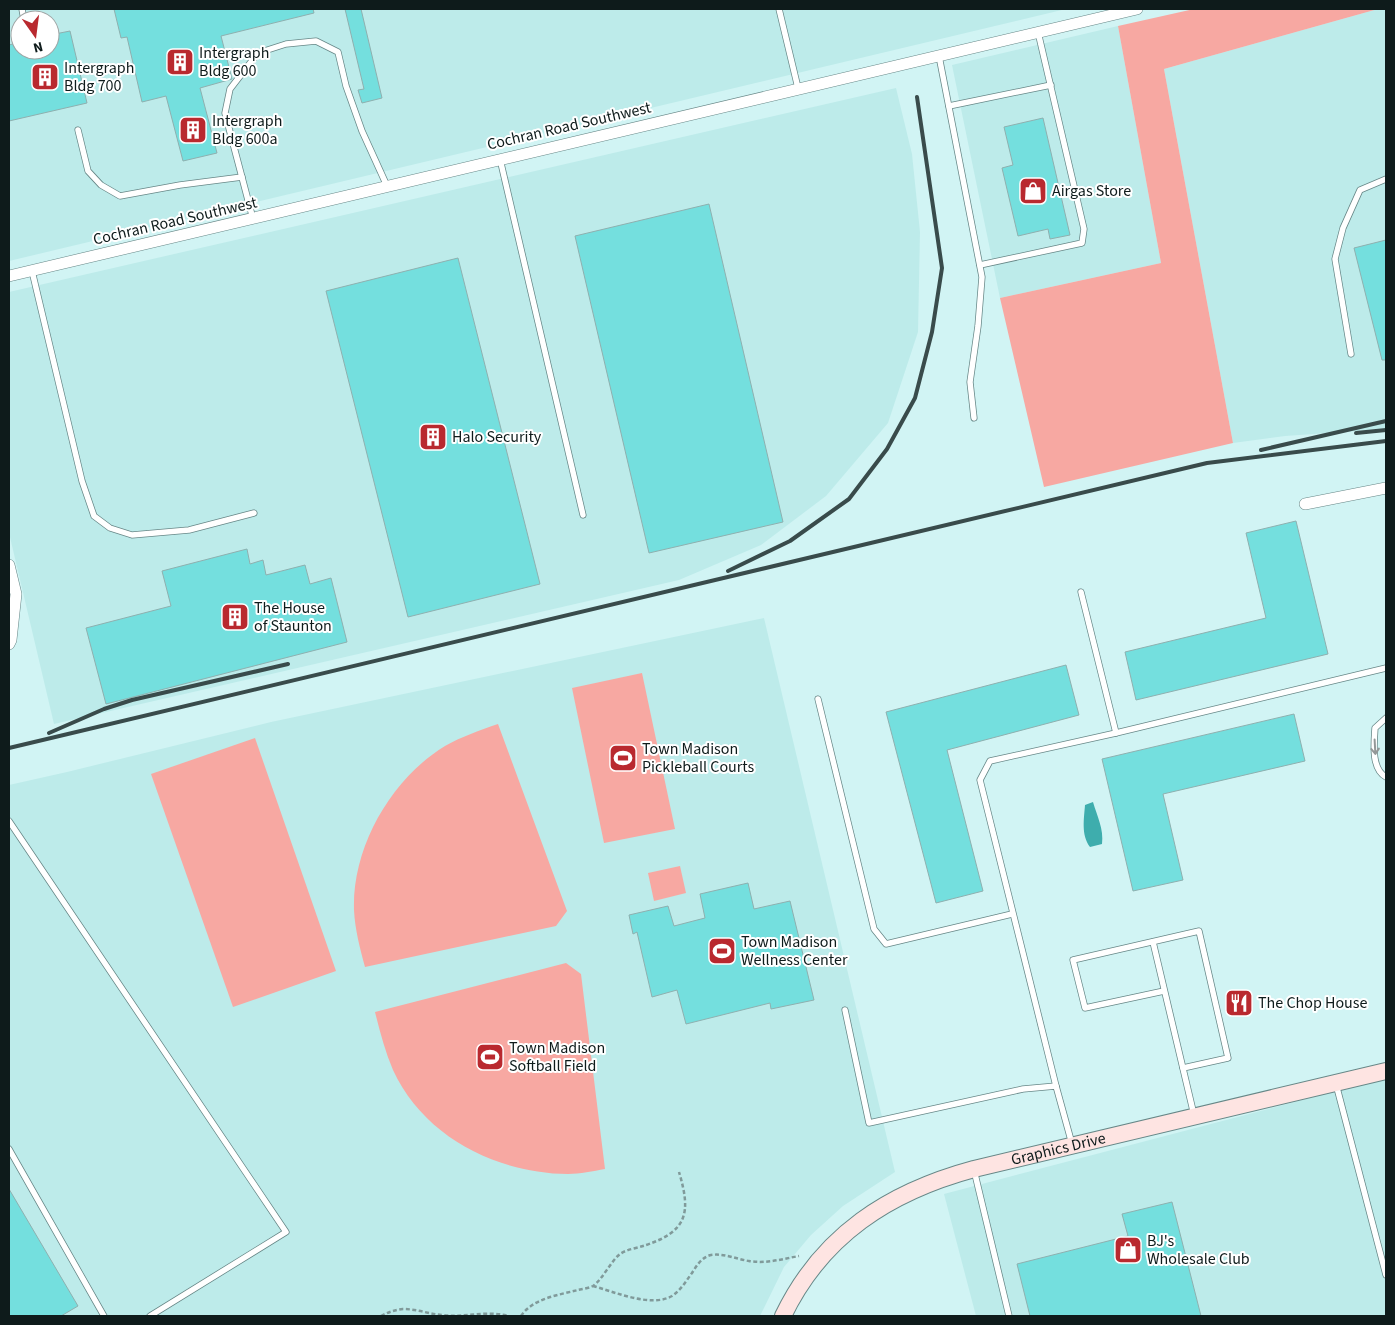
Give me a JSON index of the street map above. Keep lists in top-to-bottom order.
{
  "streets": {
    "street": ["Cochran Road Southwest", "Graphics Drive"]
  },
  "places": {
    "building": [
      "Intergraph Bldg 600",
      "Intergraph Bldg 700",
      "Intergraph Bldg 600a",
      "Halo Security",
      "The House of Staunton"
    ],
    "shop": ["Airgas Store", "BJ's Wholesale Club"],
    "sports": ["Town Madison Pickleball Courts", "Town Madison Wellness Center", "Town Madison Softball Field"],
    "restaurant": ["The Chop House"]
  },
  "north": "bottom"
}
